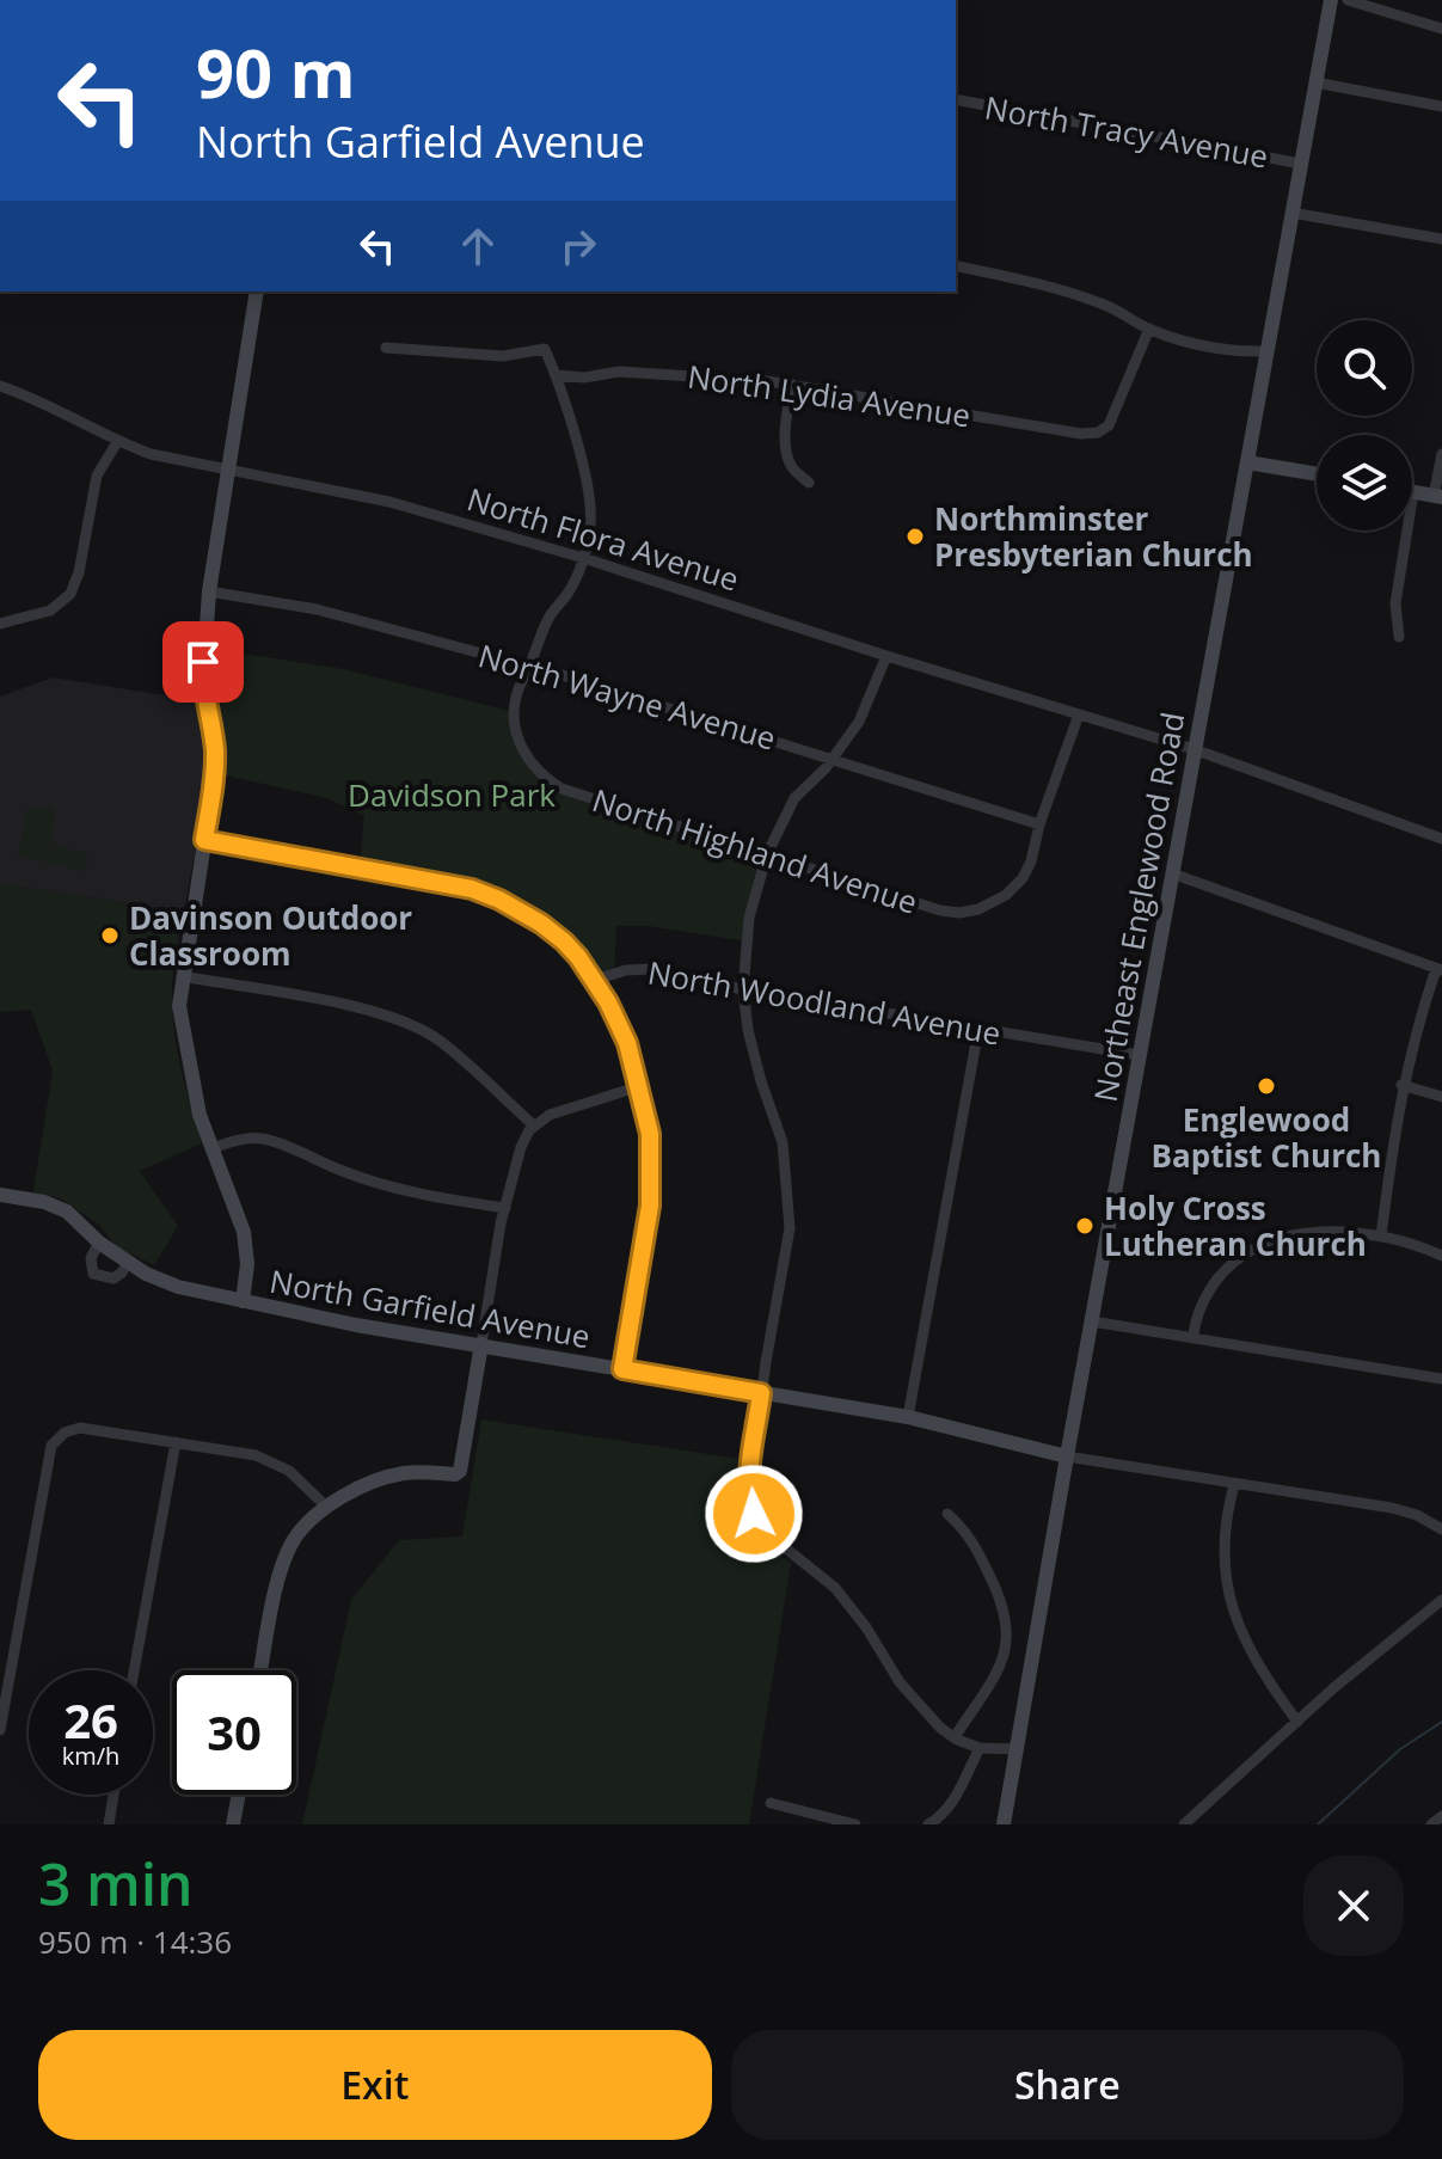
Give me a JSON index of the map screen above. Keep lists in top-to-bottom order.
{
  "streets": {
    "street": [
      "North Tracy Avenue",
      "North Lydia Avenue",
      "North Flora Avenue",
      "North Wayne Avenue",
      "North Highland Avenue",
      "Northeast Englewood Road",
      "North Woodland Avenue",
      "North Garfield Avenue"
    ]
  },
  "crossings": [
    ["North Tracy Avenue", "Northeast Englewood Road"],
    ["North Lydia Avenue", "North Highland Avenue"],
    ["North Flora Avenue", "North Highland Avenue"],
    ["North Flora Avenue", "Northeast Englewood Road"],
    ["North Wayne Avenue", "North Highland Avenue"],
    ["Northeast Englewood Road", "North Woodland Avenue"],
    ["Northeast Englewood Road", "North Garfield Avenue"]
  ],
  "parks": ["Davidson Park"],
  "places": [
    "Northminster Presbyterian Church",
    "Davinson Outdoor Classroom",
    "Englewood Baptist Church",
    "Holy Cross Lutheran Church"
  ],
  "page": {
    "turn": ["90 m", "North Garfield Avenue"],
    "speed": "26 km/h",
    "limit": "30",
    "heading": ["3 min", "950 m · 14:36"],
    "buttons": ["Exit", "Share"]
  }
}
